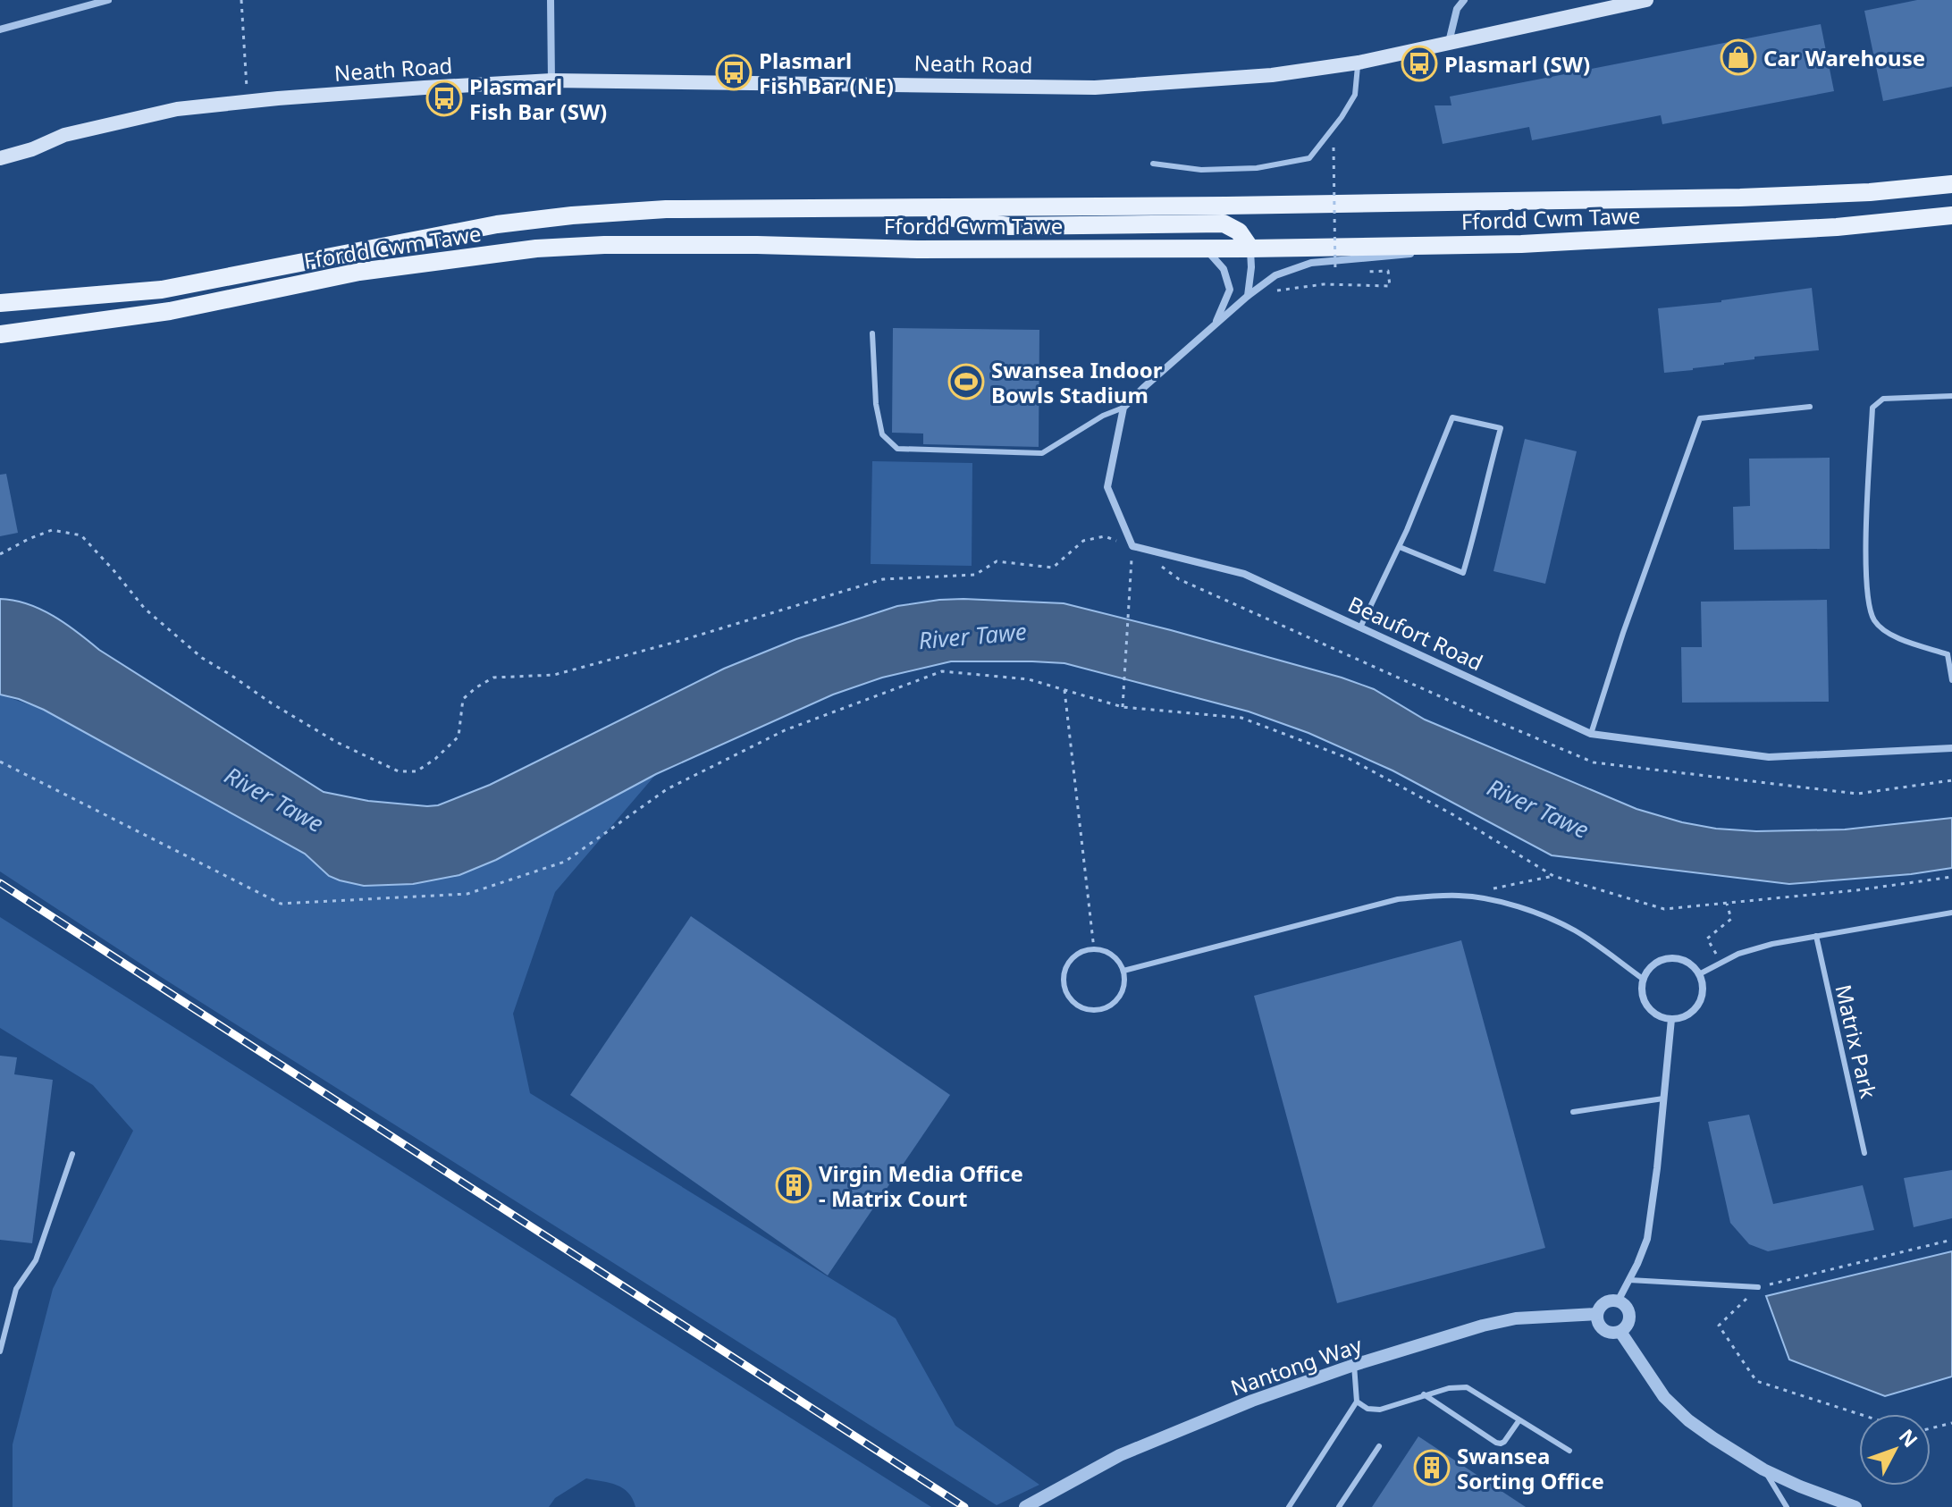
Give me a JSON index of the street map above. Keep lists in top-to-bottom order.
{
  "streets": {
    "main road": ["Neath Road", "Ffordd Cwm Tawe"],
    "street": ["Beaufort Road", "Nantong Way"],
    "lane": ["Matrix Park"]
  },
  "water": ["River Tawe"],
  "places": {
    "shop": ["Car Warehouse"],
    "bus stop": ["Plasmarl (SW)", "Plasmarl Fish Bar (NE)", "Plasmarl Fish Bar (SW)"],
    "sports": ["Swansea Indoor Bowls Stadium"],
    "building": ["Virgin Media Office - Matrix Court", "Swansea Sorting Office"]
  },
  "north": "top right"
}
